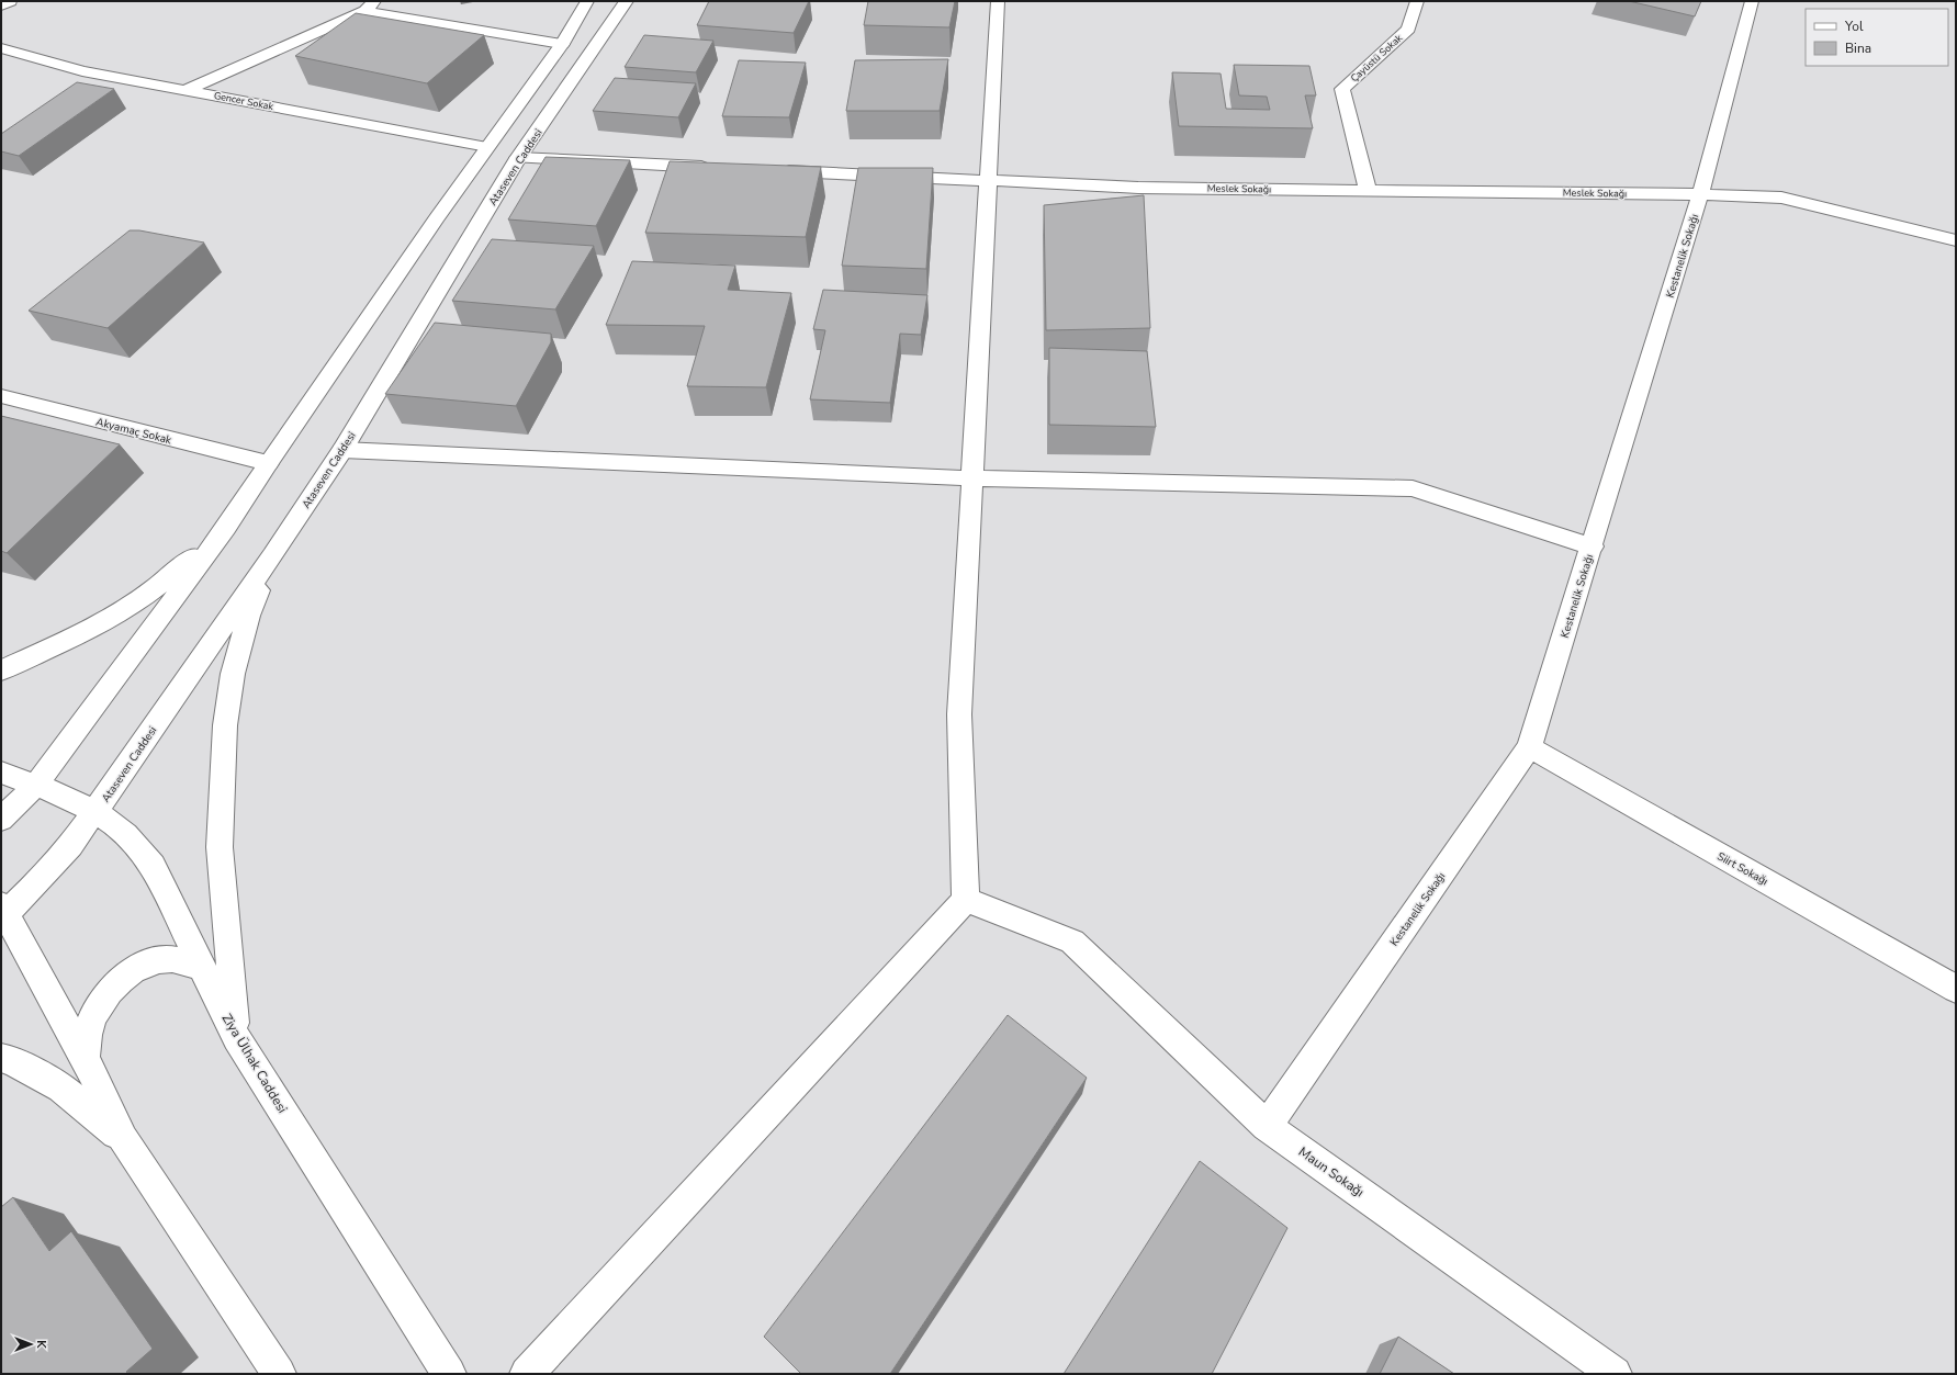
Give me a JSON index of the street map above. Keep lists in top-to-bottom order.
{
  "streets": {
    "street": [
      "Çayüstü Sokak",
      "Gencer Sokak",
      "Ataseven Caddesi",
      "Meslek Sokağı",
      "Kestanelik Sokağı",
      "Akyamaç Sokak",
      "Siirt Sokağı",
      "Ziya Ülhak Caddesi",
      "Maun Sokağı"
    ]
  },
  "crossings": [
    ["Çayüstü Sokak", "Meslek Sokağı"],
    ["Ataseven Caddesi", "Ziya Ülhak Caddesi"],
    ["Meslek Sokağı", "Kestanelik Sokağı"],
    ["Kestanelik Sokağı", "Siirt Sokağı"],
    ["Kestanelik Sokağı", "Maun Sokağı"]
  ],
  "legend": ["Yol", "Bina"],
  "north": "right"
}
